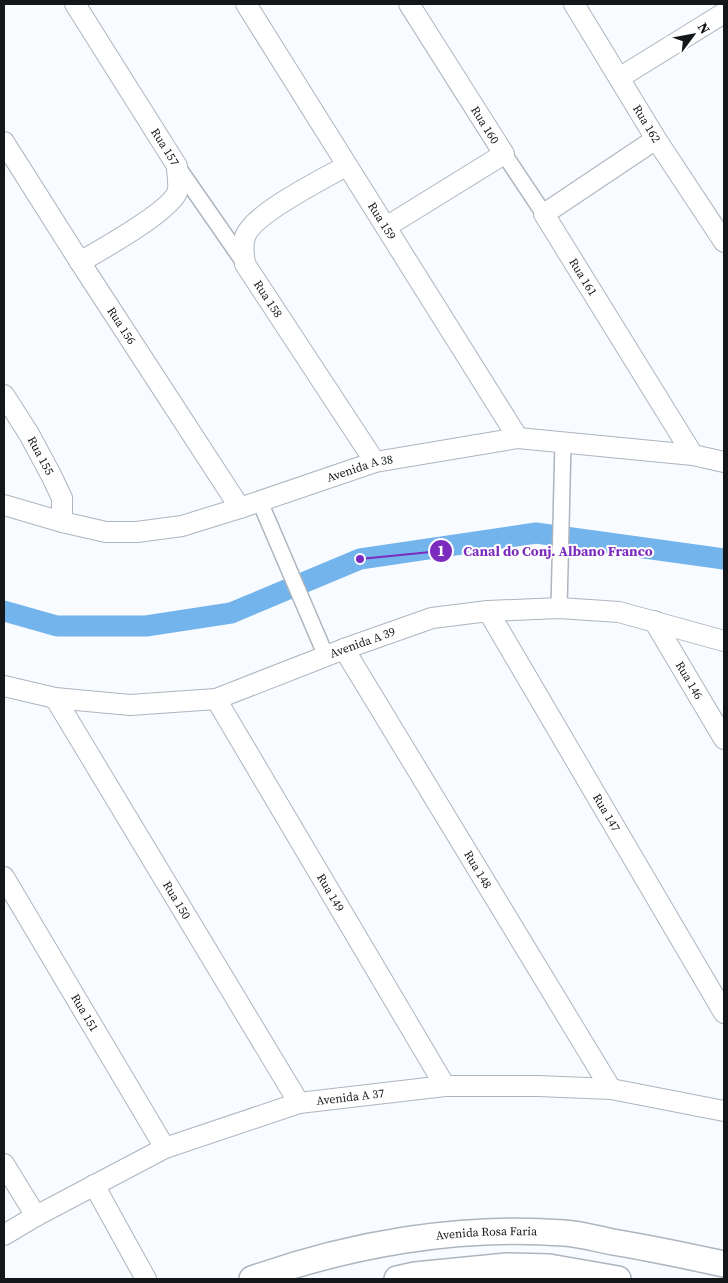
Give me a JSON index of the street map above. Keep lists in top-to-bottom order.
{
  "streets": {
    "street": [
      "Rua 162",
      "Rua 160",
      "Rua 157",
      "Rua 159",
      "Rua 161",
      "Rua 158",
      "Rua 156",
      "Rua 155",
      "Avenida A 38",
      "Avenida A 39",
      "Rua 146",
      "Rua 147",
      "Rua 148",
      "Rua 149",
      "Rua 150",
      "Rua 151",
      "Avenida A 37",
      "Avenida Rosa Faria"
    ]
  },
  "crossings": [
    ["Rua 160", "Rua 159"],
    ["Rua 157", "Rua 156"],
    ["Rua 159", "Avenida A 38"],
    ["Rua 161", "Avenida A 38"],
    ["Rua 158", "Avenida A 38"],
    ["Rua 156", "Avenida A 38"],
    ["Rua 155", "Avenida A 38"],
    ["Avenida A 39", "Rua 146"],
    ["Avenida A 39", "Rua 147"],
    ["Avenida A 39", "Rua 148"],
    ["Avenida A 39", "Rua 149"],
    ["Avenida A 39", "Rua 150"],
    ["Rua 148", "Avenida A 37"],
    ["Rua 149", "Avenida A 37"],
    ["Rua 150", "Avenida A 37"],
    ["Rua 151", "Avenida A 37"]
  ],
  "places": ["Canal do Conj. Albano Franco"],
  "north": "top right"
}
